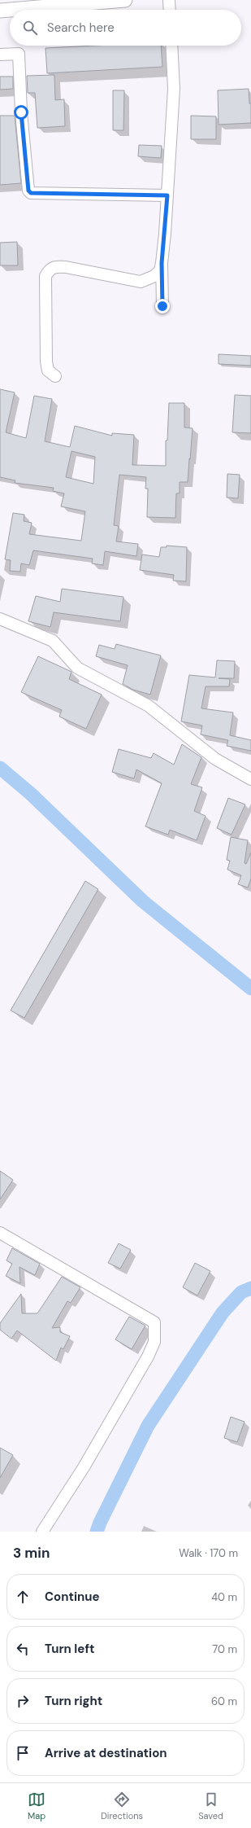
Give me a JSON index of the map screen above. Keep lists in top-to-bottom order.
{
  "page": {
    "search": "Search here",
    "heading": ["3 min", "Walk · 170 m"],
    "list": [
      ["Continue", "40 m"],
      ["Turn left", "70 m"],
      ["Turn right", "60 m"],
      "Arrive at destination"
    ],
    "nav": ["Map", "Directions", "Saved"]
  }
}
